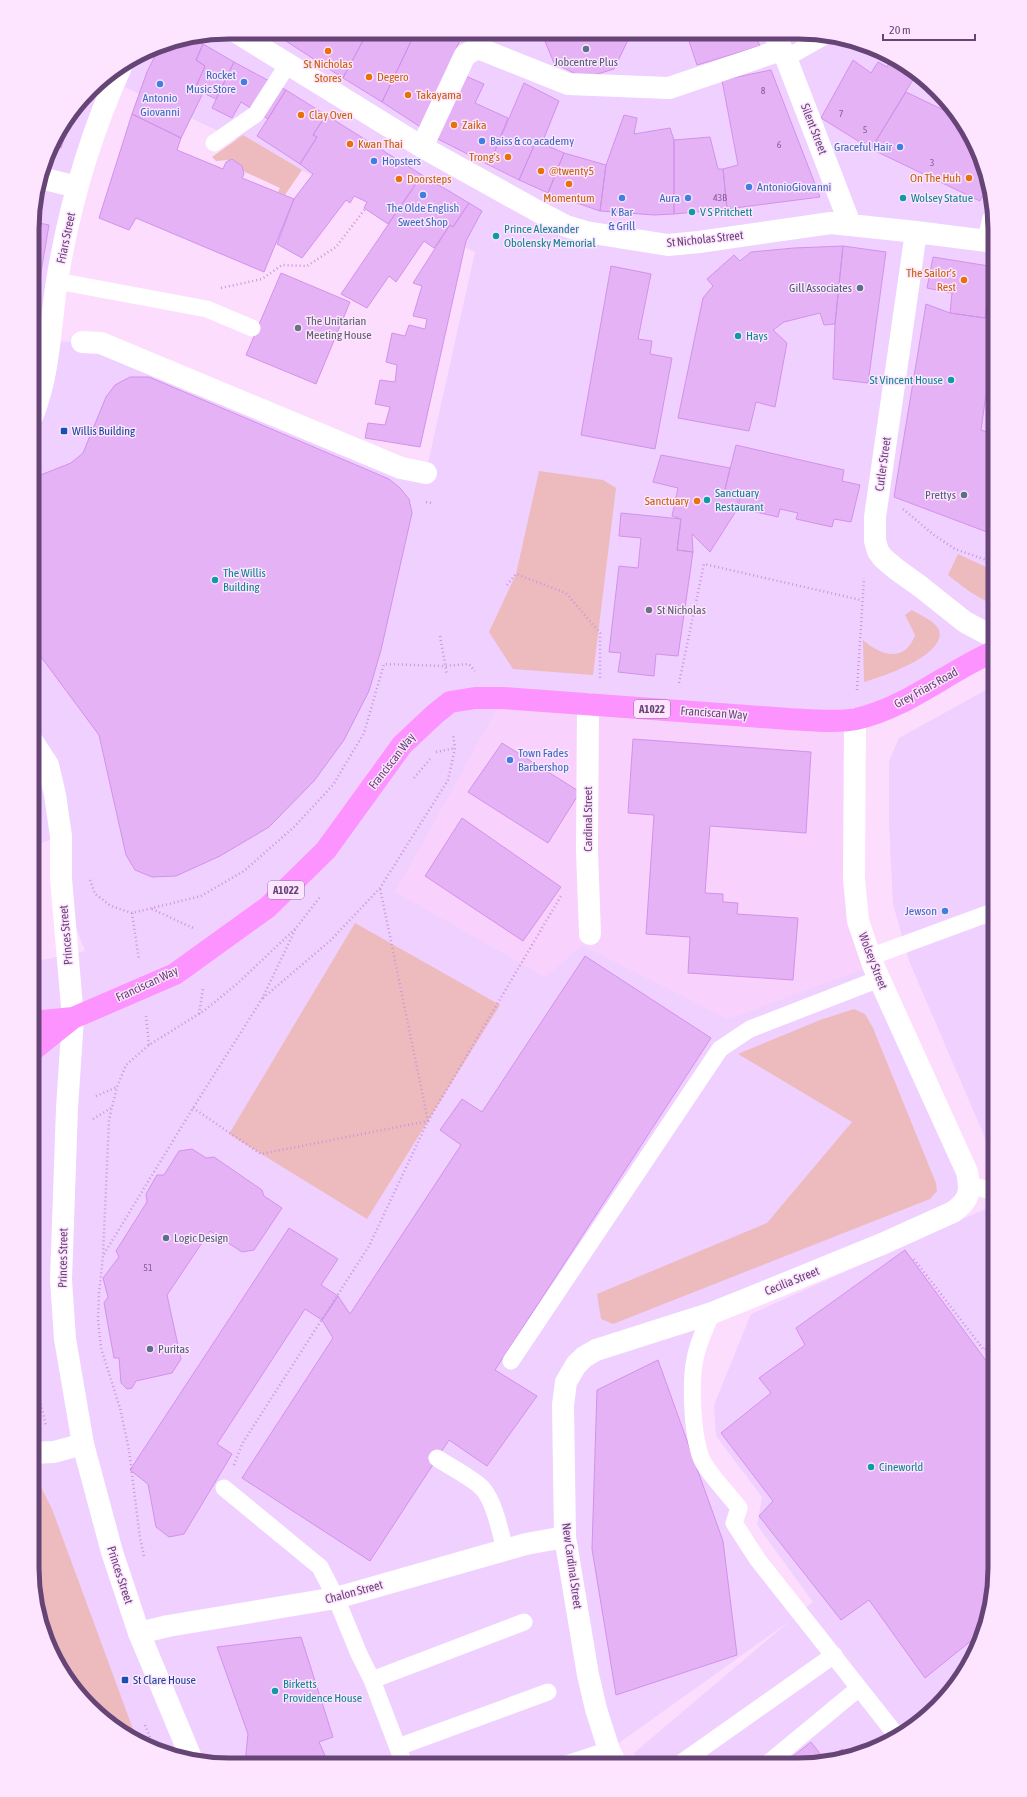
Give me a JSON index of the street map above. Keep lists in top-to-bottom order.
{
  "streets": {
    "main road": ["Grey Friars Road", "A1022", "Franciscan Way"],
    "street": [
      "Silent Street",
      "Friars Street",
      "St Nicholas Street",
      "Cutler Street",
      "Cardinal Street",
      "Princes Street",
      "Wolsey Street",
      "Cecilia Street",
      "New Cardinal Street",
      "Chalon Street"
    ]
  },
  "crossings": [
    ["Silent Street", "St Nicholas Street"],
    ["St Nicholas Street", "Cutler Street"],
    ["Grey Friars Road", "Franciscan Way"],
    ["Grey Friars Road", "Wolsey Street"],
    ["A1022", "Franciscan Way"],
    ["A1022", "Princes Street"],
    ["Franciscan Way", "Cardinal Street"],
    ["Franciscan Way", "Princes Street"],
    ["Franciscan Way", "Wolsey Street"],
    ["Princes Street", "Chalon Street"],
    ["Wolsey Street", "Cecilia Street"],
    ["Cecilia Street", "New Cardinal Street"],
    ["New Cardinal Street", "Chalon Street"]
  ],
  "places": {
    "other": [
      "Jobcentre Plus",
      "St Nicholas Stores",
      "Degero",
      "Rocket Music Store",
      "Antonio Giovanni",
      "Takayama",
      "Clay Oven",
      "Zaika",
      "Baiss & co academy",
      "Kwan Thai",
      "Graceful Hair",
      "Trong's",
      "Hopsters",
      "@twenty5",
      "On The Huh",
      "Doorsteps",
      "Momentum",
      "AntonioGiovanni",
      "The Olde English Sweet Shop",
      "K Bar & Grill",
      "Aura",
      "Wolsey Statue",
      "V S Pritchett",
      "Prince Alexander Obolensky Memorial",
      "The Sailor's Rest",
      "Gill Associates",
      "The Unitarian Meeting House",
      "Hays",
      "St Vincent House",
      "Prettys",
      "Sanctuary Restaurant",
      "Sanctuary",
      "The Willis Building",
      "St Nicholas",
      "Town Fades Barbershop",
      "Jewson",
      "Logic Design",
      "Puritas",
      "Cineworld",
      "Birketts Providence House"
    ],
    "transit": ["Willis Building", "St Clare House"]
  },
  "house_numbers": [
    "8",
    "7",
    "5",
    "6",
    "3",
    "43B",
    "51"
  ],
  "scale_bar": "20 m"
}
